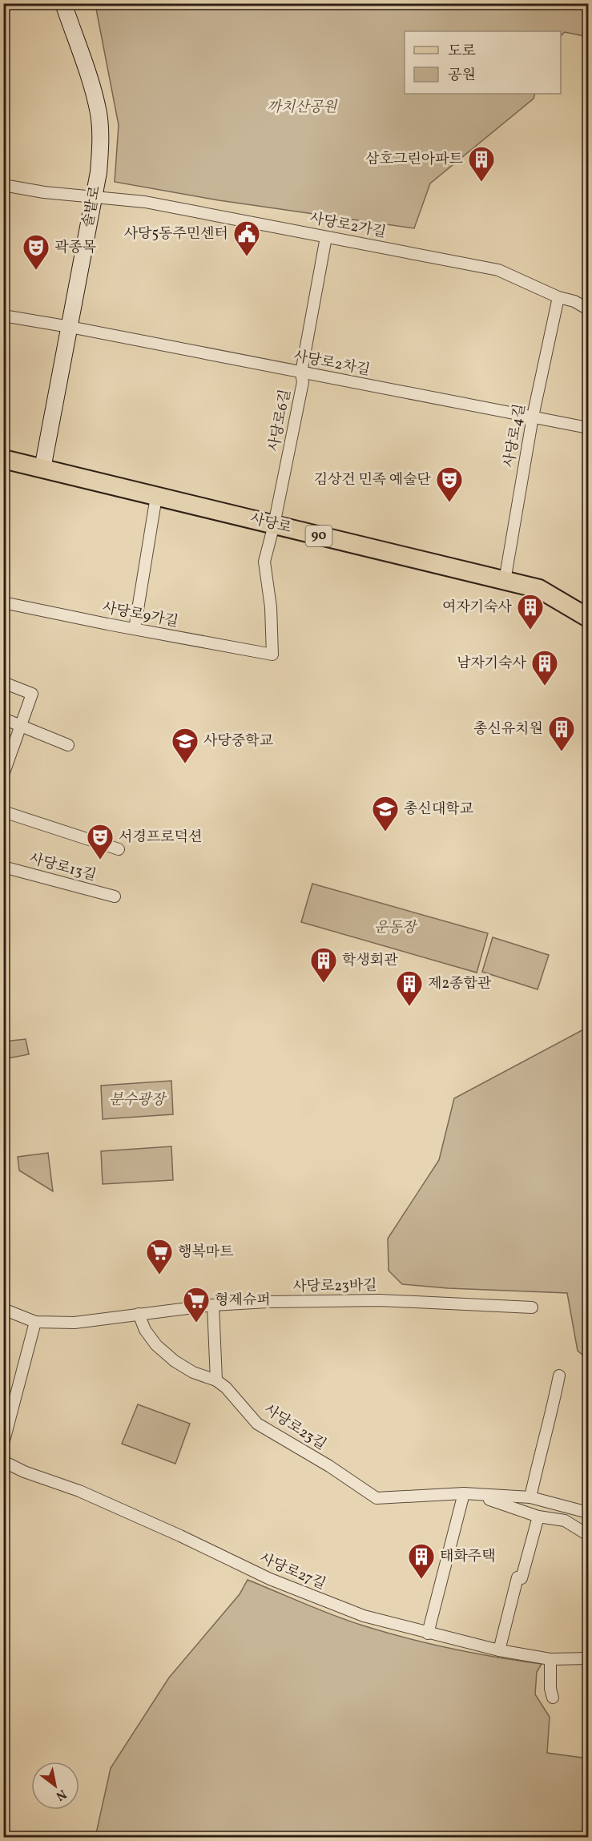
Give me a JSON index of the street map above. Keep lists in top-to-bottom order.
{
  "streets": {
    "main road": ["사당로", "90"],
    "street": [
      "솔밭로",
      "사당로2가길",
      "사당로2차길",
      "사당로6길",
      "사당로4길",
      "사당로9가길",
      "사당로13길",
      "사당로23바길",
      "사당로23길",
      "사당로27길"
    ]
  },
  "crossings": [
    ["솔밭로", "사당로2가길"],
    ["솔밭로", "사당로2차길"],
    ["솔밭로", "사당로"],
    ["사당로2가길", "사당로6길"],
    ["사당로2가길", "사당로4길"],
    ["사당로2차길", "사당로6길"],
    ["사당로2차길", "사당로4길"],
    ["사당로6길", "사당로"],
    ["사당로6길", "사당로9가길"],
    ["사당로4길", "사당로"],
    ["사당로23바길", "사당로23길"]
  ],
  "parks": ["까치산공원", "운동장", "분수광장"],
  "places": {
    "building": [
      "삼호그린아파트",
      "여자기숙사",
      "남자기숙사",
      "총신유치원",
      "학생회관",
      "제2종합관",
      "태화주택"
    ],
    "public building": ["사당5동주민센터"],
    "theatre": ["곽종목", "김상건 민족 예술단", "서경프로덕션"],
    "school or university": ["사당중학교", "총신대학교"],
    "supermarket": ["행복마트", "형제슈퍼"]
  },
  "legend": ["도로", "공원"],
  "north": "bottom right"
}
